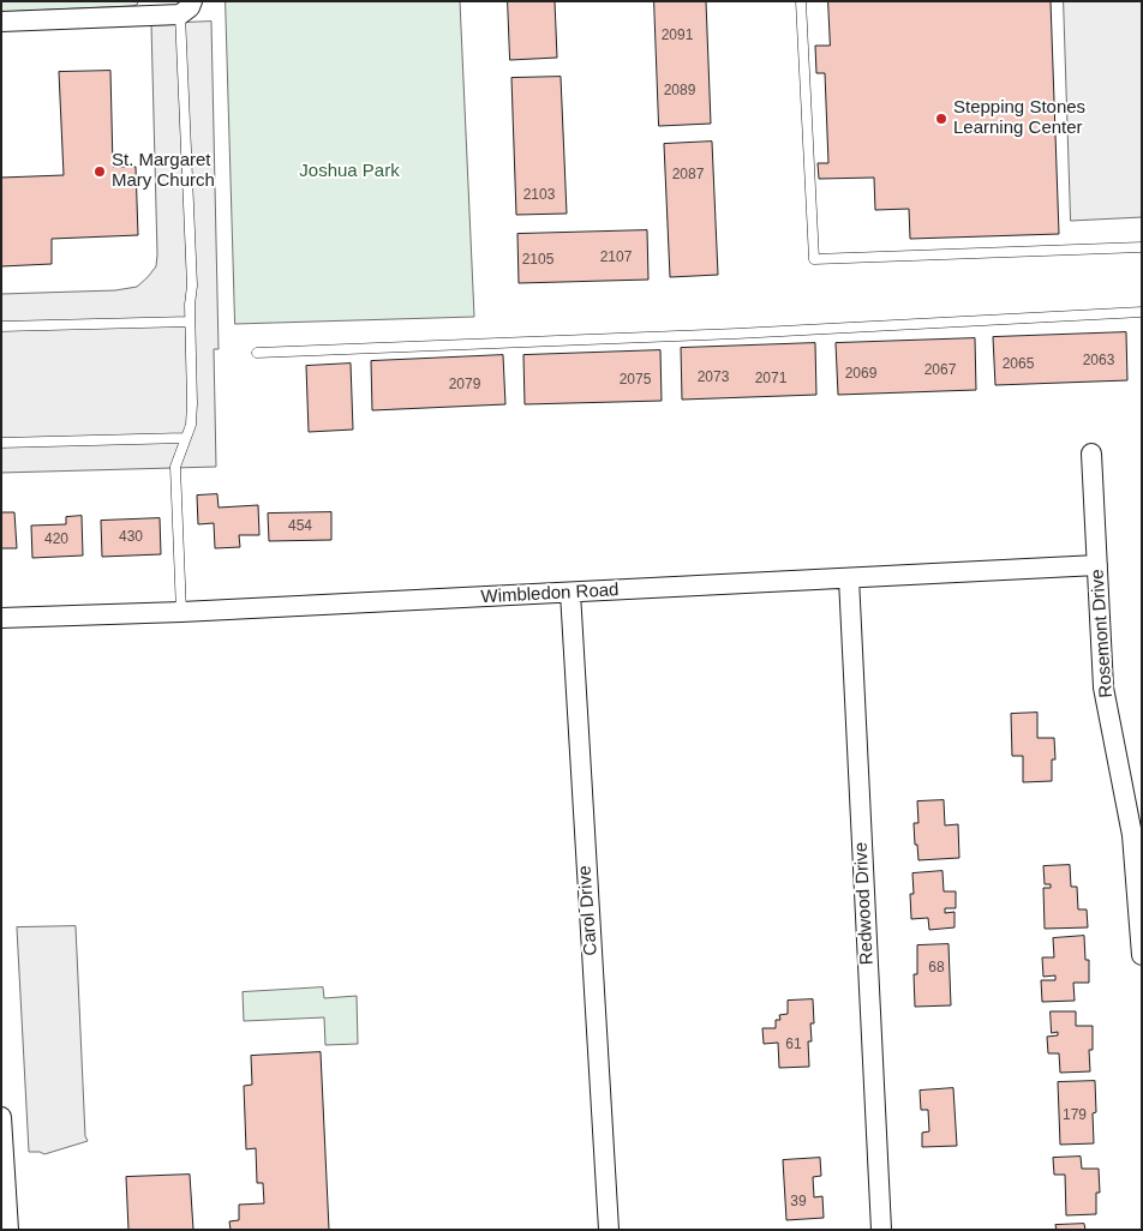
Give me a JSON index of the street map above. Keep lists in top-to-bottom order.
{
  "streets": {
    "street": [
      "Wimbledon Road",
      "Rosemont Drive",
      "Redwood Drive",
      "Carol Drive"
    ]
  },
  "crossings": [
    ["Wimbledon Road", "Rosemont Drive"],
    ["Wimbledon Road", "Redwood Drive"],
    ["Wimbledon Road", "Carol Drive"]
  ],
  "parks": ["Joshua Park"],
  "places": ["Stepping Stones Learning Center", "St. Margaret Mary Church"],
  "house_numbers": [
    "2091",
    "2089",
    "2087",
    "2103",
    "2107",
    "2105",
    "2063",
    "2065",
    "2067",
    "2069",
    "2073",
    "2071",
    "2075",
    "2079",
    "454",
    "430",
    "420",
    "68",
    "61",
    "179",
    "39"
  ]
}
